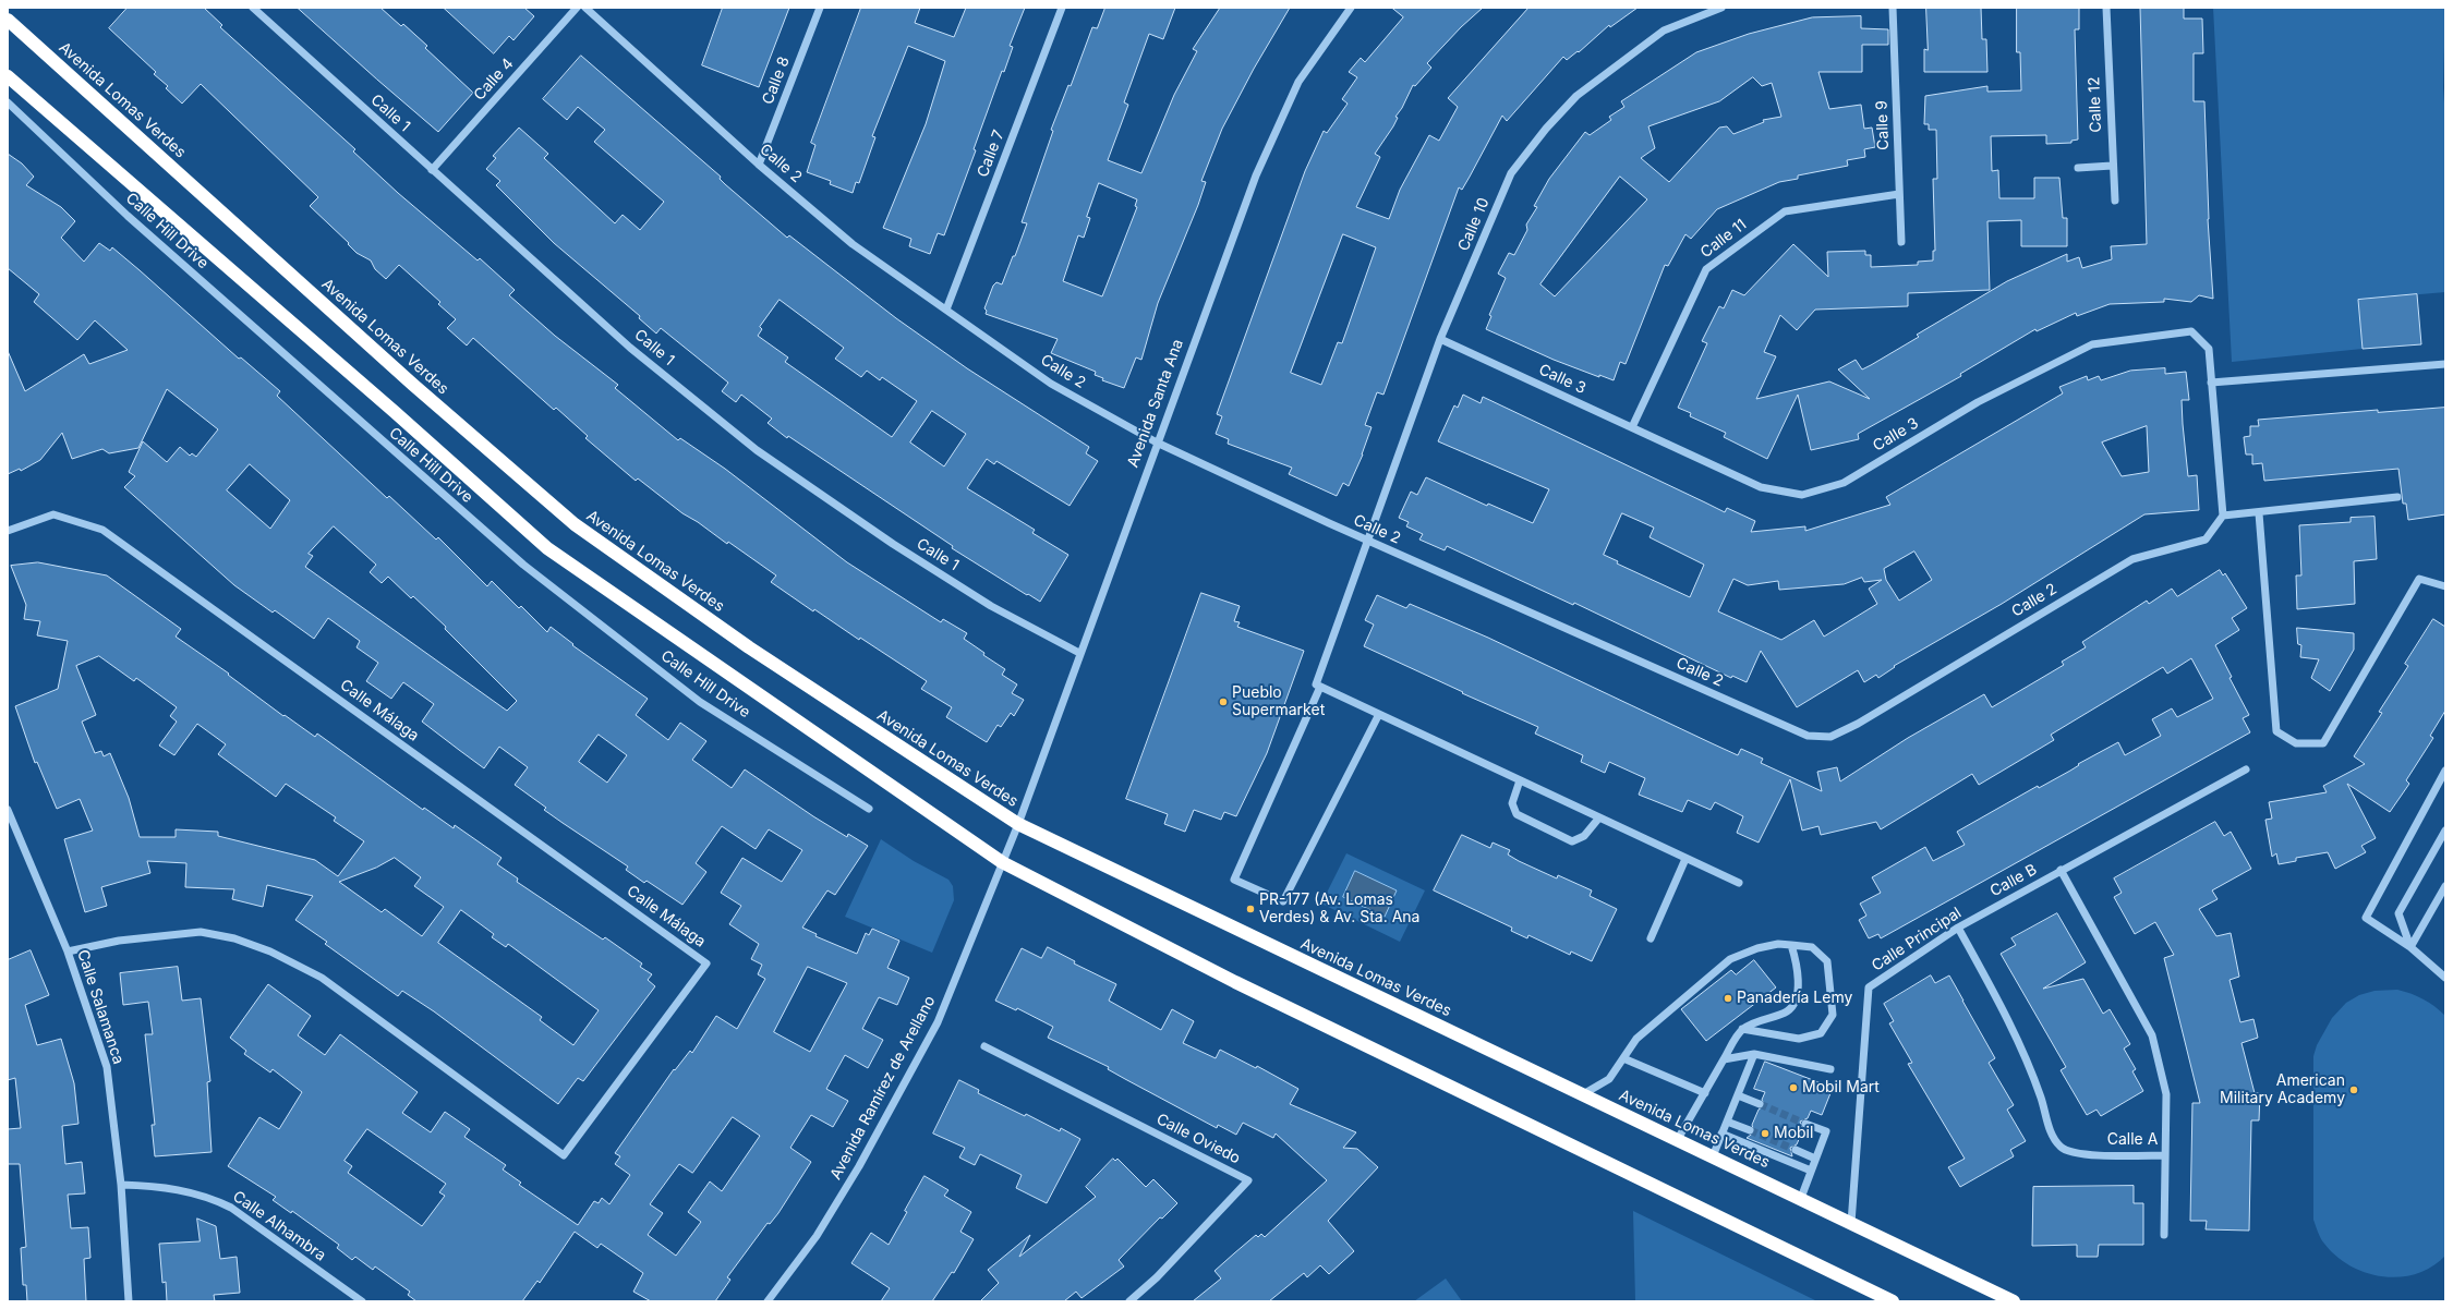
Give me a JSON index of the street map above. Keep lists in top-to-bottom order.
{
  "streets": {
    "highway": ["Avenida Lomas Verdes"],
    "street": [
      "Calle 4",
      "Calle 8",
      "Calle 12",
      "Calle 1",
      "Calle 9",
      "Calle 7",
      "Calle 2",
      "Calle 10",
      "Calle Hill Drive",
      "Calle 11",
      "Calle 3",
      "Avenida Santa Ana",
      "Calle Málaga",
      "Calle B",
      "Calle Principal",
      "Calle Salamanca",
      "Avenida Ramírez de Arellano",
      "Calle Oviedo",
      "Calle A",
      "Calle Alhambra"
    ]
  },
  "crossings": [
    ["Calle 4", "Calle 1"],
    ["Calle 8", "Calle 2"],
    ["Avenida Lomas Verdes", "Avenida Santa Ana"],
    ["Avenida Lomas Verdes", "Calle Principal"],
    ["Avenida Lomas Verdes", "Avenida Ramírez de Arellano"],
    ["Calle 1", "Avenida Santa Ana"],
    ["Calle 9", "Calle 11"],
    ["Calle 7", "Calle 2"],
    ["Calle 2", "Calle 10"],
    ["Calle 2", "Calle 3"],
    ["Calle 2", "Avenida Santa Ana"],
    ["Calle 10", "Calle 3"],
    ["Calle 11", "Calle 3"],
    ["Avenida Santa Ana", "Avenida Ramírez de Arellano"],
    ["Calle Málaga", "Calle Salamanca"],
    ["Calle B", "Calle Principal"],
    ["Calle B", "Calle A"],
    ["Calle Principal", "Calle A"],
    ["Calle Salamanca", "Calle Alhambra"]
  ],
  "places": [
    "Pueblo Supermarket",
    "PR-177 (Av. Lomas Verdes) & Av. Sta. Ana",
    "Panadería Lemy",
    "Mobil Mart",
    "American Military Academy",
    "Mobil"
  ]
}
